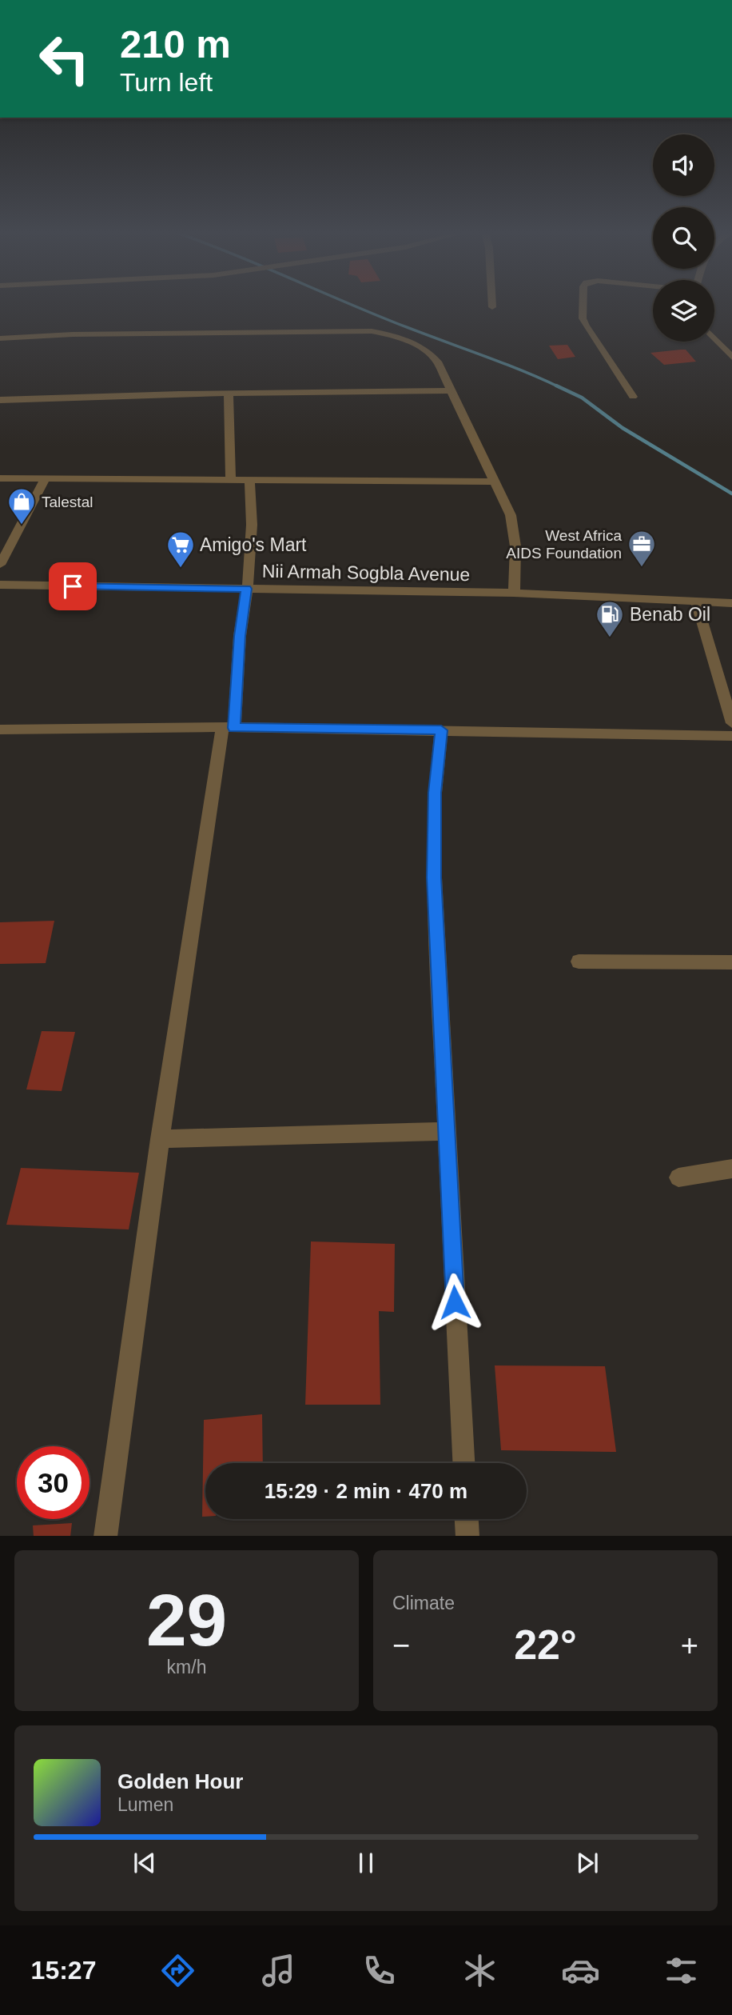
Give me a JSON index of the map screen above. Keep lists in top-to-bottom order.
{
  "streets": {
    "street": ["Nii Armah Sogbla Avenue"]
  },
  "places": {
    "shop": ["Talestal"],
    "office": ["West Africa AIDS Foundation"],
    "supermarket": ["Amigo's Mart"],
    "fuel station": ["Benab Oil"]
  },
  "page": {
    "turn": ["210 m", "Turn left"],
    "limit": "30",
    "trip": "15:29 · 2 min · 470 m",
    "tile": [
      ["29", "km/h"],
      "Climate"
    ],
    "heat": ["−", "22°", "+"],
    "song": ["Golden Hour", "Lumen"],
    "tabs": "15:27"
  }
}
